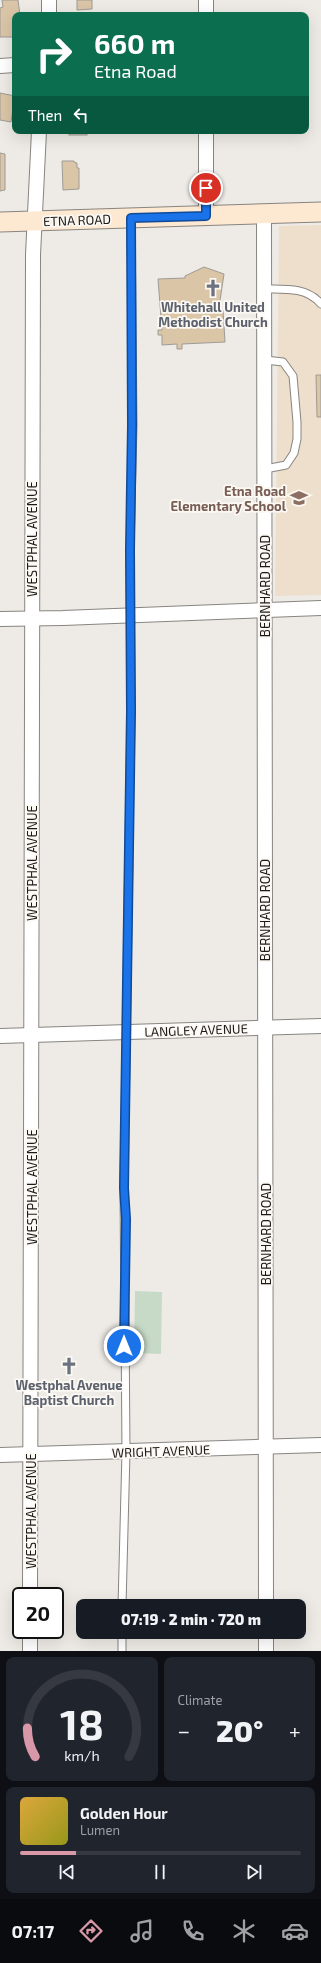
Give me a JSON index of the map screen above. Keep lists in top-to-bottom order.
{
  "streets": {
    "street": [
      "ETNA ROAD",
      "WESTPHAL AVENUE",
      "BERNHARD ROAD",
      "LANGLEY AVENUE",
      "WRIGHT AVENUE"
    ]
  },
  "crossings": [
    ["ETNA ROAD", "WESTPHAL AVENUE"],
    ["ETNA ROAD", "BERNHARD ROAD"],
    ["WESTPHAL AVENUE", "LANGLEY AVENUE"],
    ["WESTPHAL AVENUE", "WRIGHT AVENUE"],
    ["BERNHARD ROAD", "LANGLEY AVENUE"],
    ["BERNHARD ROAD", "WRIGHT AVENUE"]
  ],
  "places": {
    "church": ["Whitehall United Methodist Church", "Westphal Avenue Baptist Church"],
    "school or university": ["Etna Road Elementary School"]
  },
  "page": {
    "turn": ["660 m", "Etna Road"],
    "then": "Then",
    "limit": "20",
    "trip": "07:19 · 2 min · 720 m",
    "tile": "Climate",
    "heat": ["−", "20°", "+"],
    "song": ["Golden Hour", "Lumen"],
    "tabs": "07:17",
    "gauge": ["18", "km/h"]
  }
}
